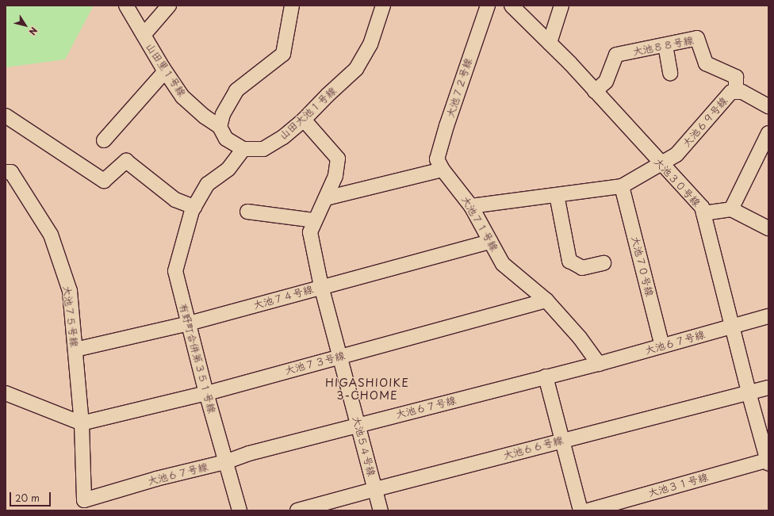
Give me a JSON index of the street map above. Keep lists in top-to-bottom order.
{
  "streets": {
    "street": [
      "大池８８号線",
      "山田里１号線",
      "大池７２号線",
      "山田大池１号線",
      "大池６９号線",
      "大池３０号線",
      "大池７１号線",
      "大池７０号線",
      "大池７４号線",
      "大池７５号線",
      "大池６７号線",
      "有野町合併第３５１号線",
      "大池７３号線",
      "大池５４号線",
      "大池６６号線",
      "大池３１号線"
    ]
  },
  "crossings": [
    ["大池８８号線", "大池６９号線"],
    ["大池８８号線", "大池３０号線"],
    ["山田里１号線", "山田大池１号線"],
    ["大池７２号線", "大池７１号線"],
    ["山田大池１号線", "大池５４号線"],
    ["大池６９号線", "大池３０号線"],
    ["大池３０号線", "大池６７号線"],
    ["大池３０号線", "大池６６号線"],
    ["大池３０号線", "大池３１号線"],
    ["大池７１号線", "大池７４号線"],
    ["大池７１号線", "大池６７号線"],
    ["大池７１号線", "大池７３号線"],
    ["大池７０号線", "大池６７号線"],
    ["大池７４号線", "大池７５号線"],
    ["大池７４号線", "有野町合併第３５１号線"],
    ["大池７４号線", "大池５４号線"],
    ["大池７５号線", "大池６７号線"],
    ["大池７５号線", "大池７３号線"],
    ["大池６７号線", "有野町合併第３５１号線"],
    ["大池６７号線", "大池５４号線"],
    ["有野町合併第３５１号線", "大池７３号線"],
    ["大池７３号線", "大池５４号線"],
    ["大池５４号線", "大池６６号線"]
  ],
  "districts": ["HIGASHIOIKE 3-CHOME"],
  "scale_bar": "20 m",
  "north": "bottom right"
}
